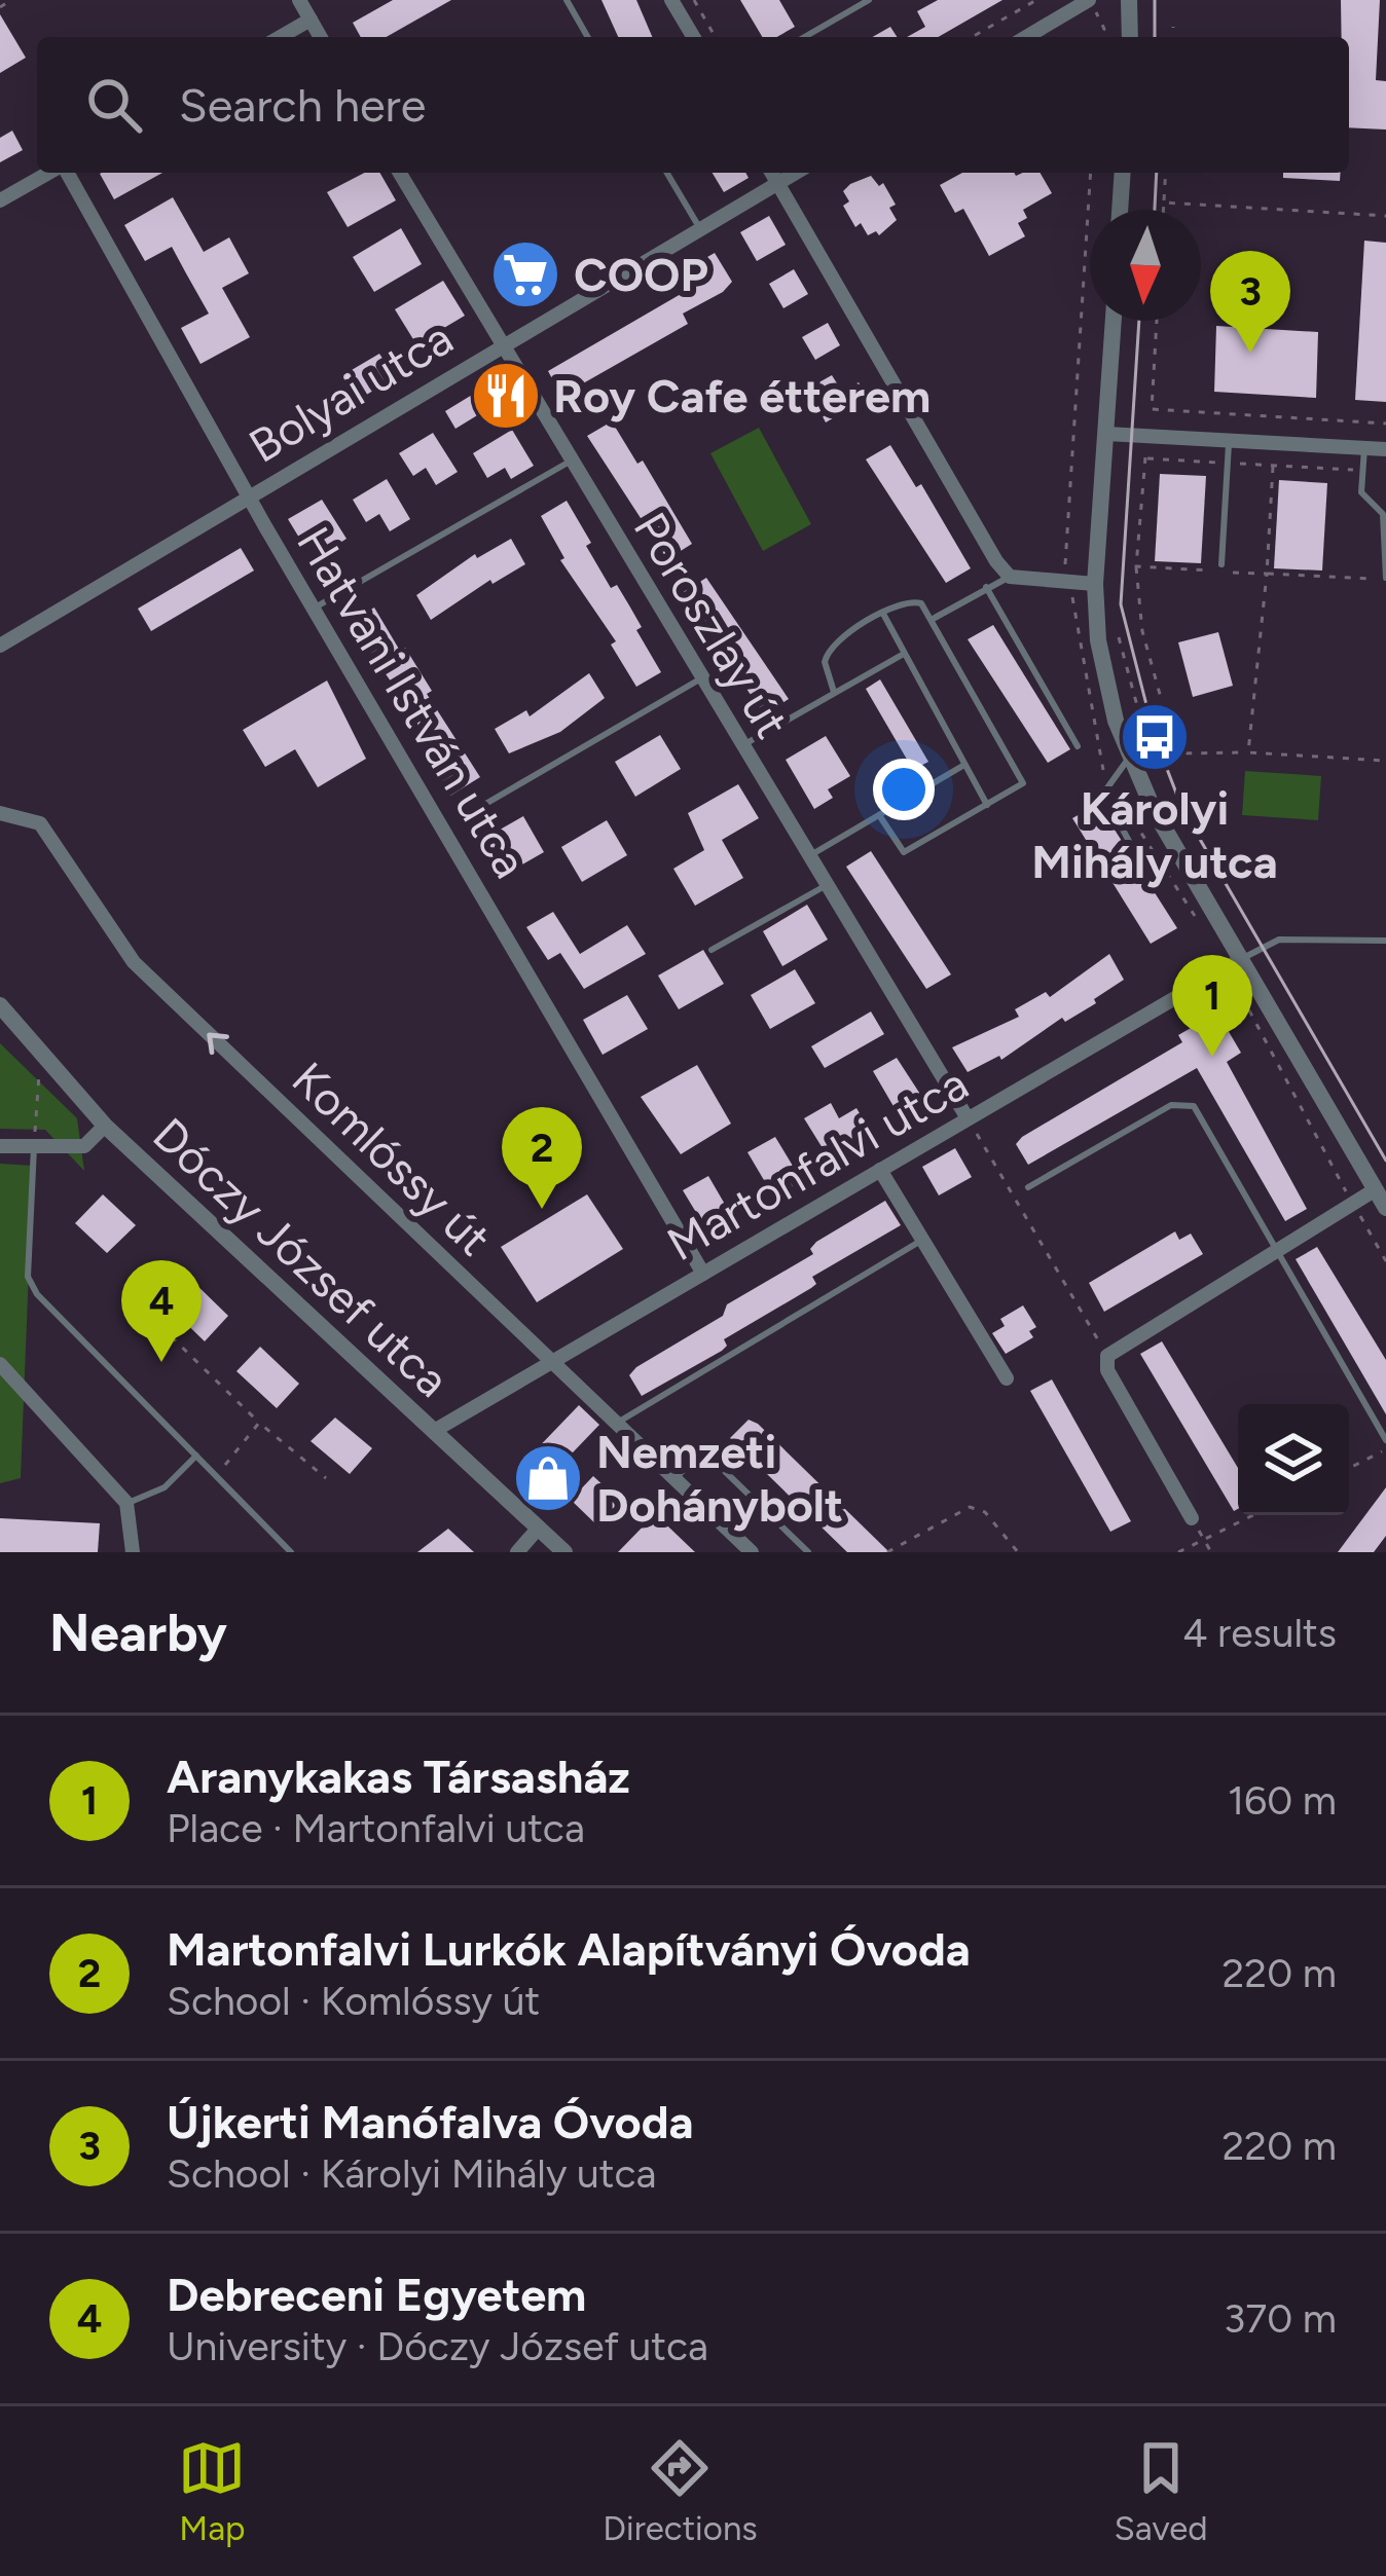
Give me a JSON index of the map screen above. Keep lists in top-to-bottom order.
{
  "streets": {
    "street": [
      "Bolyai utca",
      "Poroszlay út",
      "Hatvani István utca",
      "Komlóssy út",
      "Martonfalvi utca",
      "Dóczy József utca"
    ]
  },
  "crossings": [
    ["Bolyai utca", "Poroszlay út"],
    ["Bolyai utca", "Hatvani István utca"],
    ["Poroszlay út", "Martonfalvi utca"],
    ["Hatvani István utca", "Martonfalvi utca"],
    ["Komlóssy út", "Martonfalvi utca"],
    ["Martonfalvi utca", "Dóczy József utca"]
  ],
  "one_way": ["Komlóssy út"],
  "places": {
    "supermarket": ["COOP"],
    "restaurant": ["Roy Cafe étterem"],
    "bus stop": ["Károlyi Mihály utca"],
    "shop": ["Nemzeti Dohánybolt"]
  },
  "north": "bottom",
  "page": {
    "search": "Search here",
    "pins": [
      "3",
      "1",
      "2",
      "4"
    ],
    "heading": ["Nearby", "4 results"],
    "list": [
      {
        "mark": "1",
        "name": "Aranykakas Társasház",
        "note": "Place · Martonfalvi utca",
        "value": "160 m"
      },
      {
        "mark": "2",
        "name": "Martonfalvi Lurkók Alapítványi Óvoda",
        "note": "School · Komlóssy út",
        "value": "220 m"
      },
      {
        "mark": "3",
        "name": "Újkerti Manófalva Óvoda",
        "note": "School · Károlyi Mihály utca",
        "value": "220 m"
      },
      {
        "mark": "4",
        "name": "Debreceni Egyetem",
        "note": "University · Dóczy József utca",
        "value": "370 m"
      }
    ],
    "nav": ["Map", "Directions", "Saved"]
  }
}
